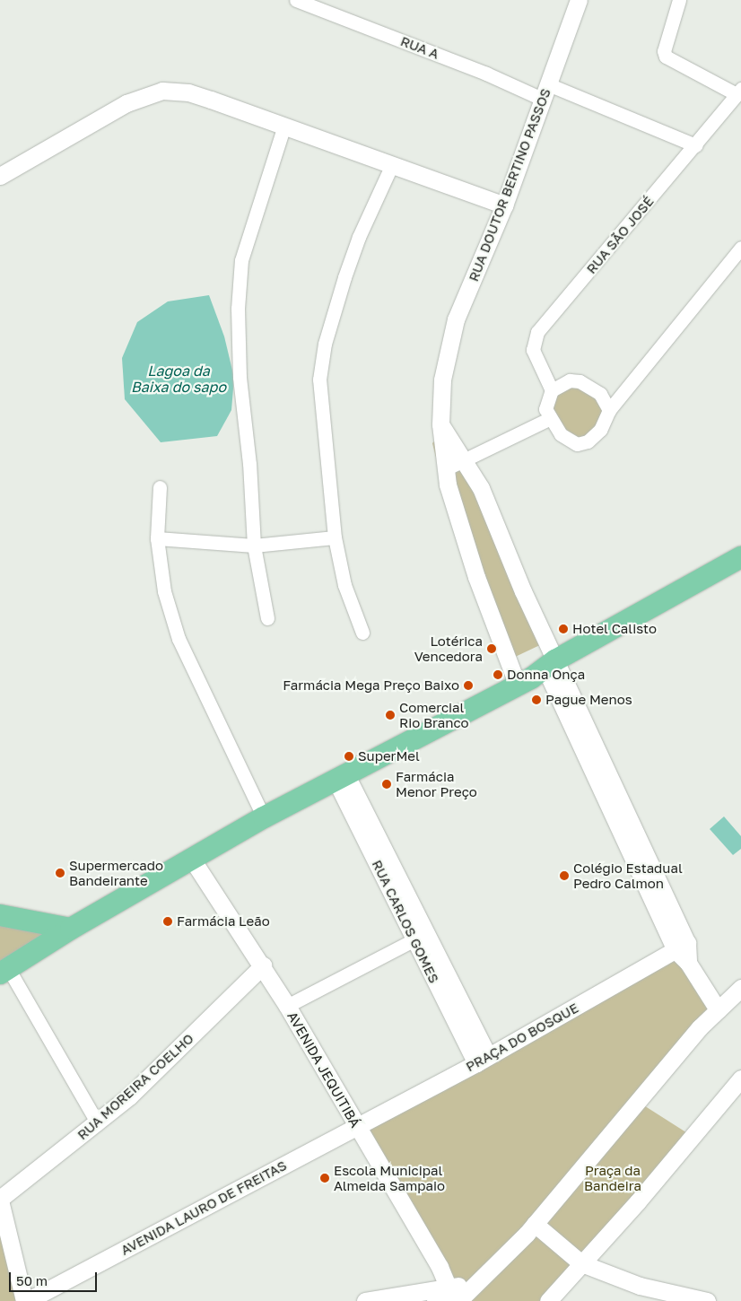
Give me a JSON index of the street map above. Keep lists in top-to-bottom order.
{
  "streets": {
    "street": [
      "RUA A",
      "RUA DOUTOR BERTINO PASSOS",
      "RUA SÃO JOSÉ",
      "RUA CARLOS GOMES",
      "PRAÇA DO BOSQUE",
      "AVENIDA JEQUITIBÁ",
      "RUA MOREIRA COELHO",
      "AVENIDA LAURO DE FREITAS"
    ]
  },
  "crossings": [
    ["RUA A", "RUA DOUTOR BERTINO PASSOS"],
    ["RUA A", "RUA SÃO JOSÉ"],
    ["RUA CARLOS GOMES", "PRAÇA DO BOSQUE"],
    ["PRAÇA DO BOSQUE", "AVENIDA JEQUITIBÁ"],
    ["PRAÇA DO BOSQUE", "AVENIDA LAURO DE FREITAS"],
    ["AVENIDA JEQUITIBÁ", "RUA MOREIRA COELHO"],
    ["AVENIDA JEQUITIBÁ", "AVENIDA LAURO DE FREITAS"]
  ],
  "water": ["Lagoa da Baixa do sapo"],
  "parks": ["Praça da Bandeira"],
  "places": [
    "Hotel Calisto",
    "Lotérica Vencedora",
    "Donna Onça",
    "Farmácia Mega Preço Baixo",
    "Pague Menos",
    "Comercial Rio Branco",
    "SuperMel",
    "Farmácia Menor Preço",
    "Supermercado Bandeirante",
    "Colégio Estadual Pedro Calmon",
    "Farmácia Leão",
    "Escola Municipal Almeida Sampaio"
  ],
  "scale_bar": "50 m"
}
